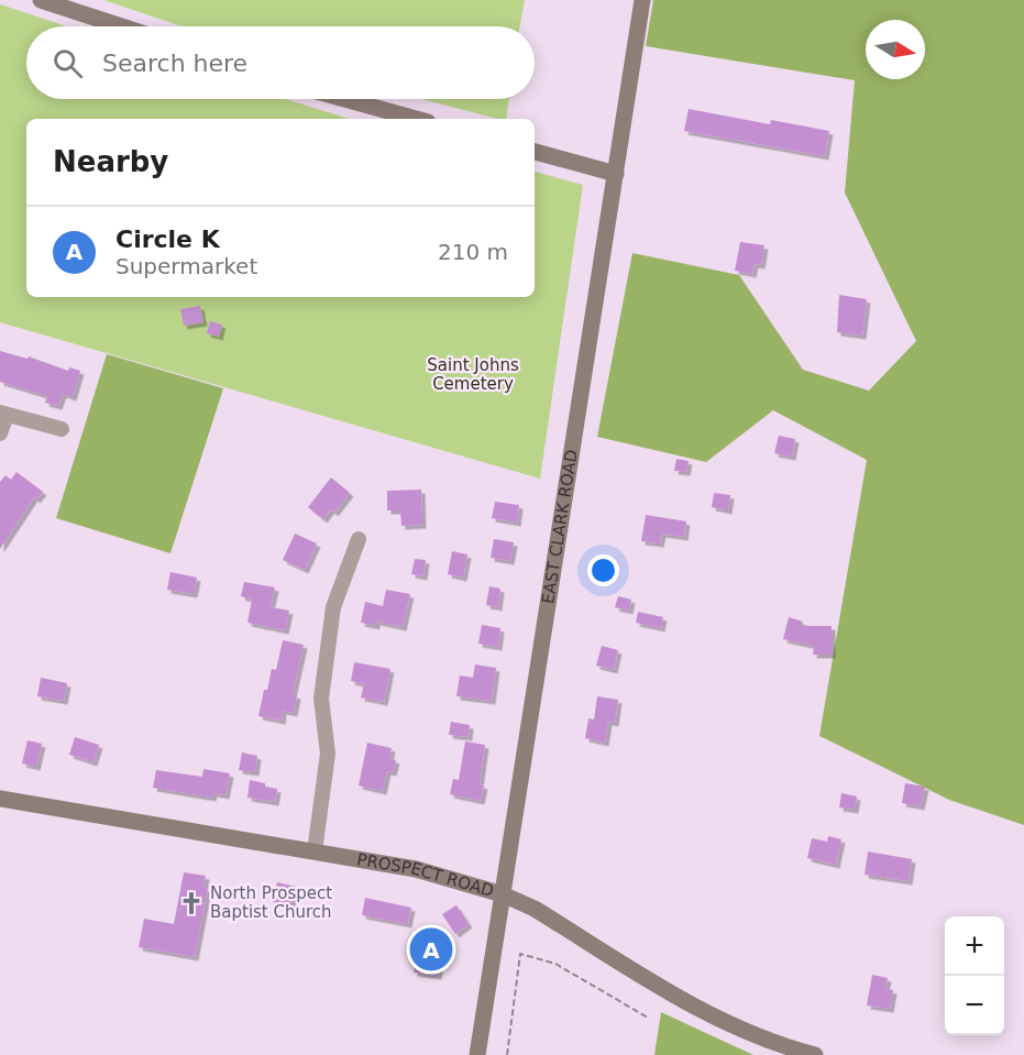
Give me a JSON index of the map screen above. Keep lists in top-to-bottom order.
{
  "streets": {
    "main road": ["EAST CLARK ROAD", "PROSPECT ROAD"]
  },
  "crossings": [
    ["EAST CLARK ROAD", "PROSPECT ROAD"]
  ],
  "parks": ["Saint Johns Cemetery"],
  "places": {
    "church": ["North Prospect Baptist Church"]
  },
  "north": "right",
  "page": {
    "search": "Search here",
    "heading": "Nearby",
    "list": [
      {
        "mark": "A",
        "name": "Circle K",
        "note": "Supermarket",
        "value": "210 m"
      }
    ],
    "map_buttons": ["+", "−"],
    "pins": "A"
  }
}
